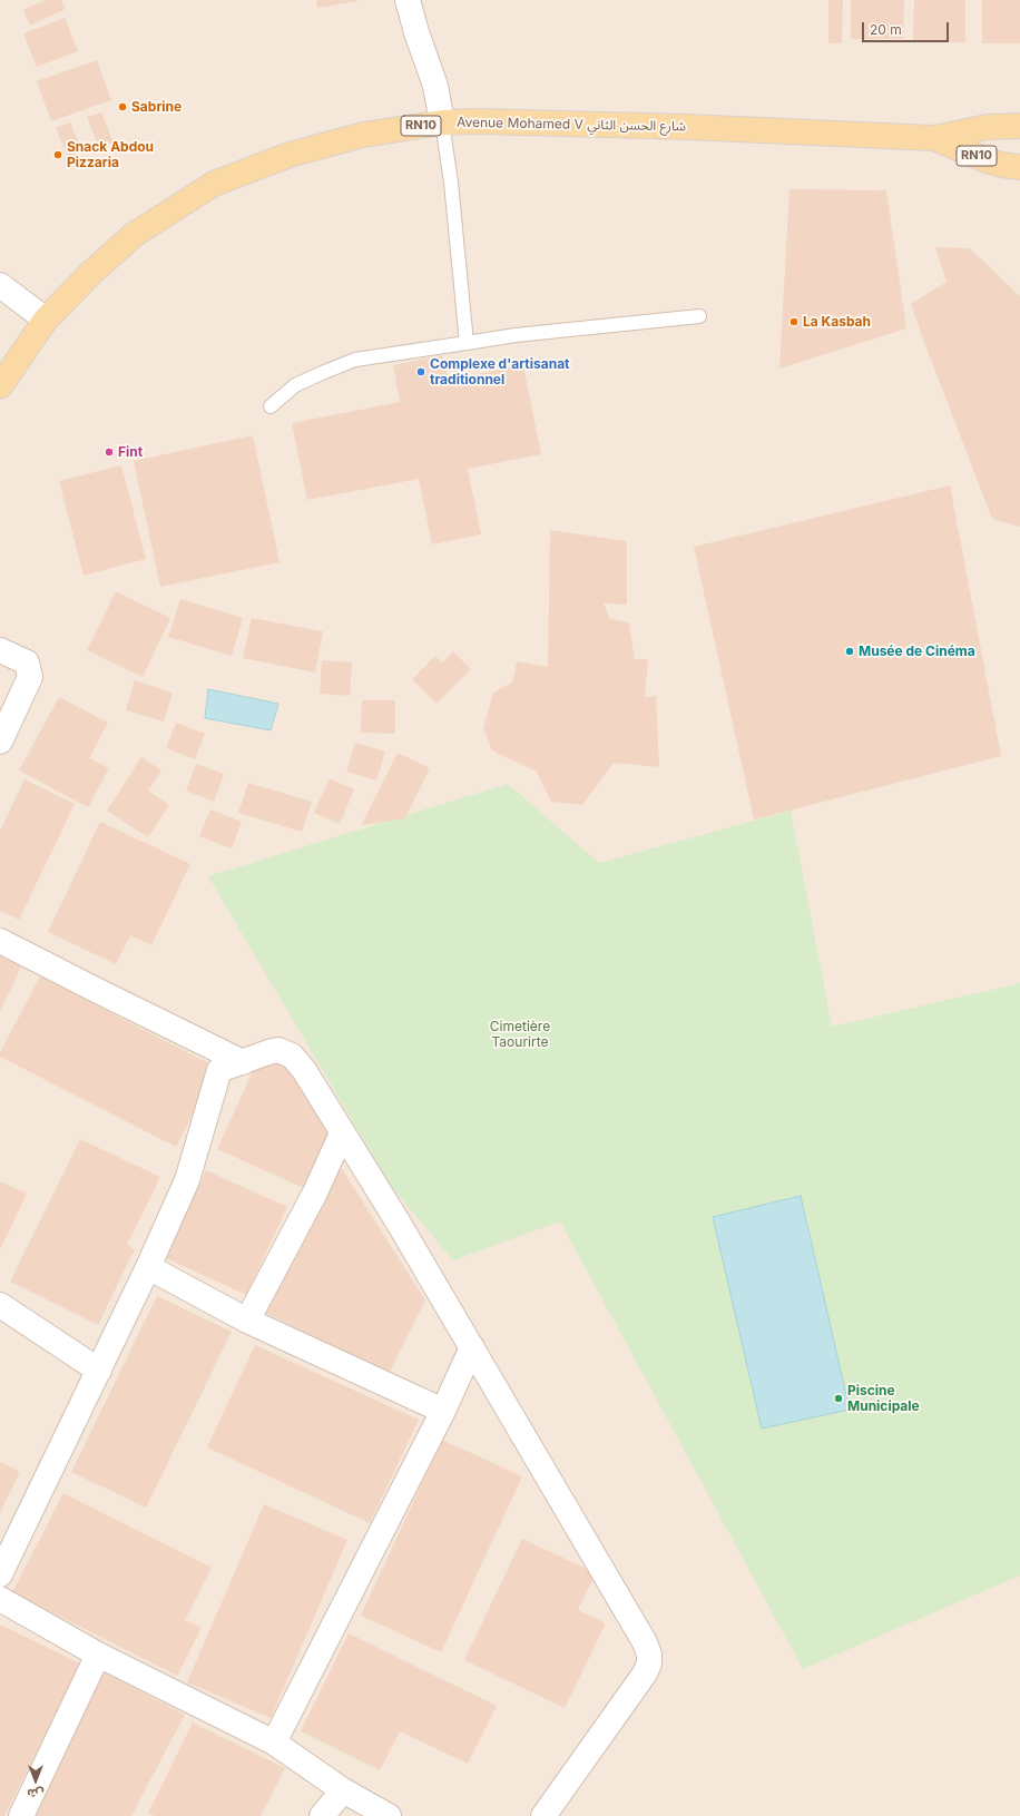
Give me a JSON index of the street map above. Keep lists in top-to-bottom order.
{
  "streets": {
    "main road": ["Avenue Mohamed V شارع الحسن الثاني", "RN10"]
  },
  "crossings": [
    ["Avenue Mohamed V شارع الحسن الثاني", "RN10"]
  ],
  "parks": ["Cimetière Taourirte"],
  "places": [
    "Sabrine",
    "Snack Abdou Pizzaria",
    "La Kasbah",
    "Complexe d'artisanat traditionnel",
    "Fint",
    "Musée de Cinéma",
    "Piscine Municipale"
  ],
  "scale_bar": "20 m",
  "north": "bottom"
}
